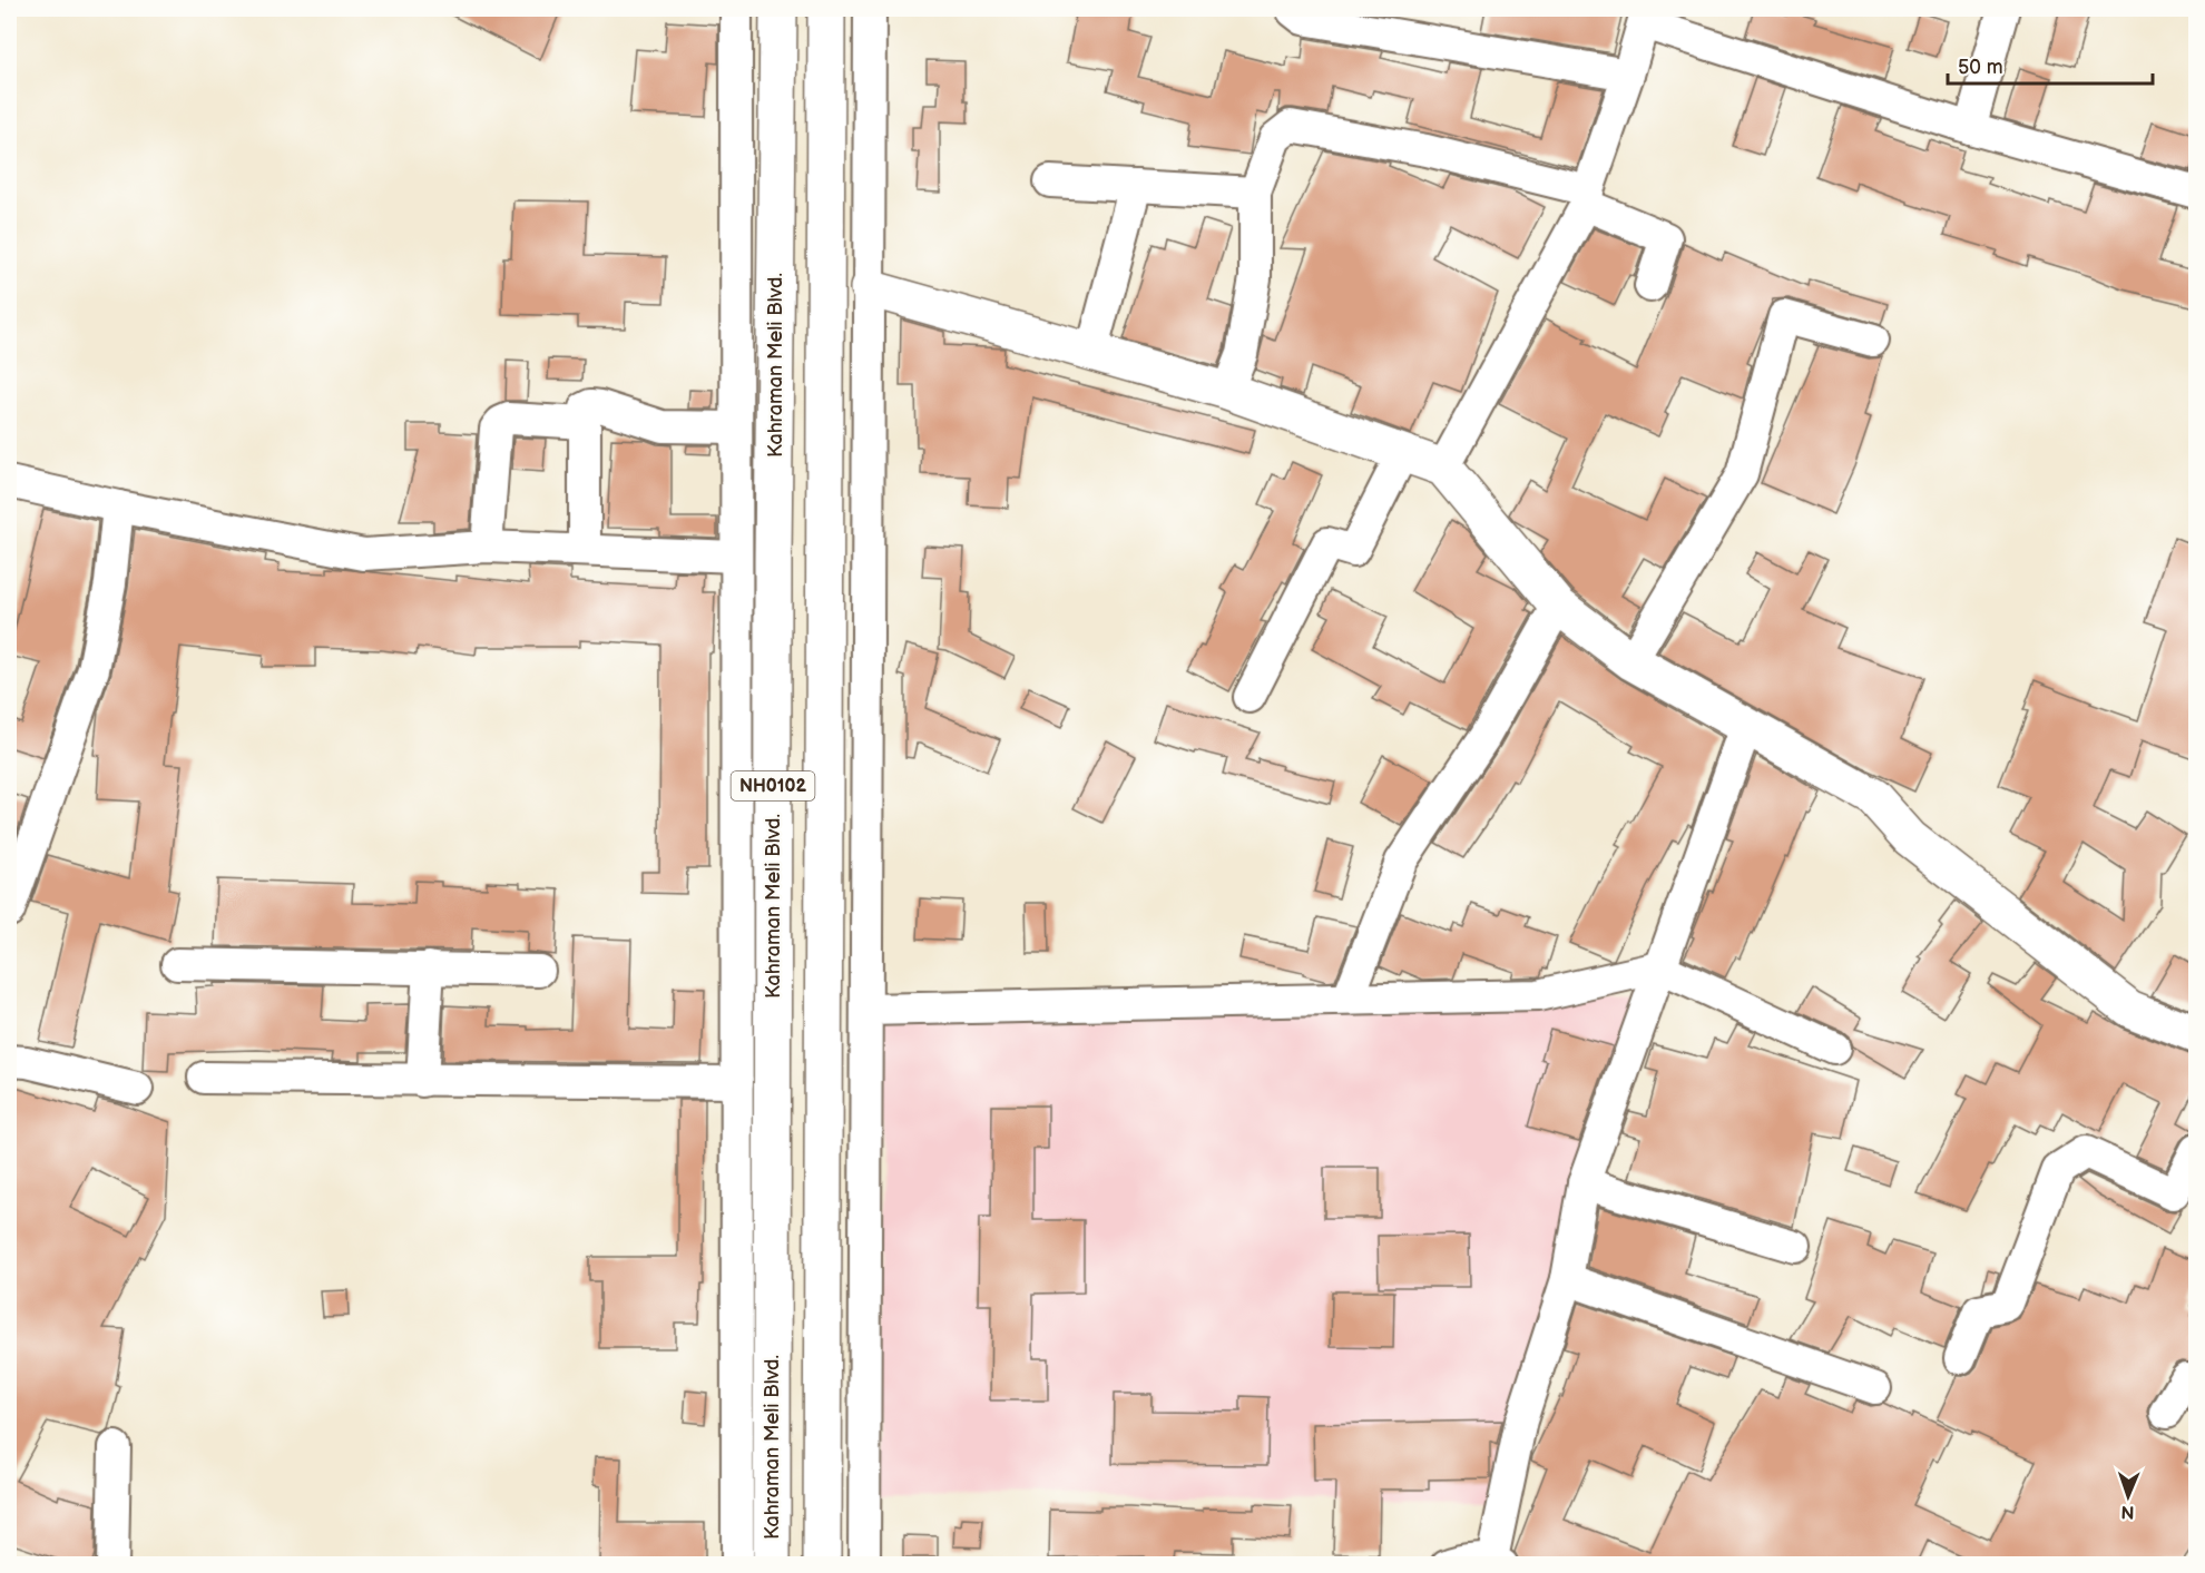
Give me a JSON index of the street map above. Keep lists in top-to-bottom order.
{
  "streets": {
    "main road": ["Kahraman Meli Blvd.", "NH0102"]
  },
  "scale_bar": "50 m",
  "north": "bottom"
}
